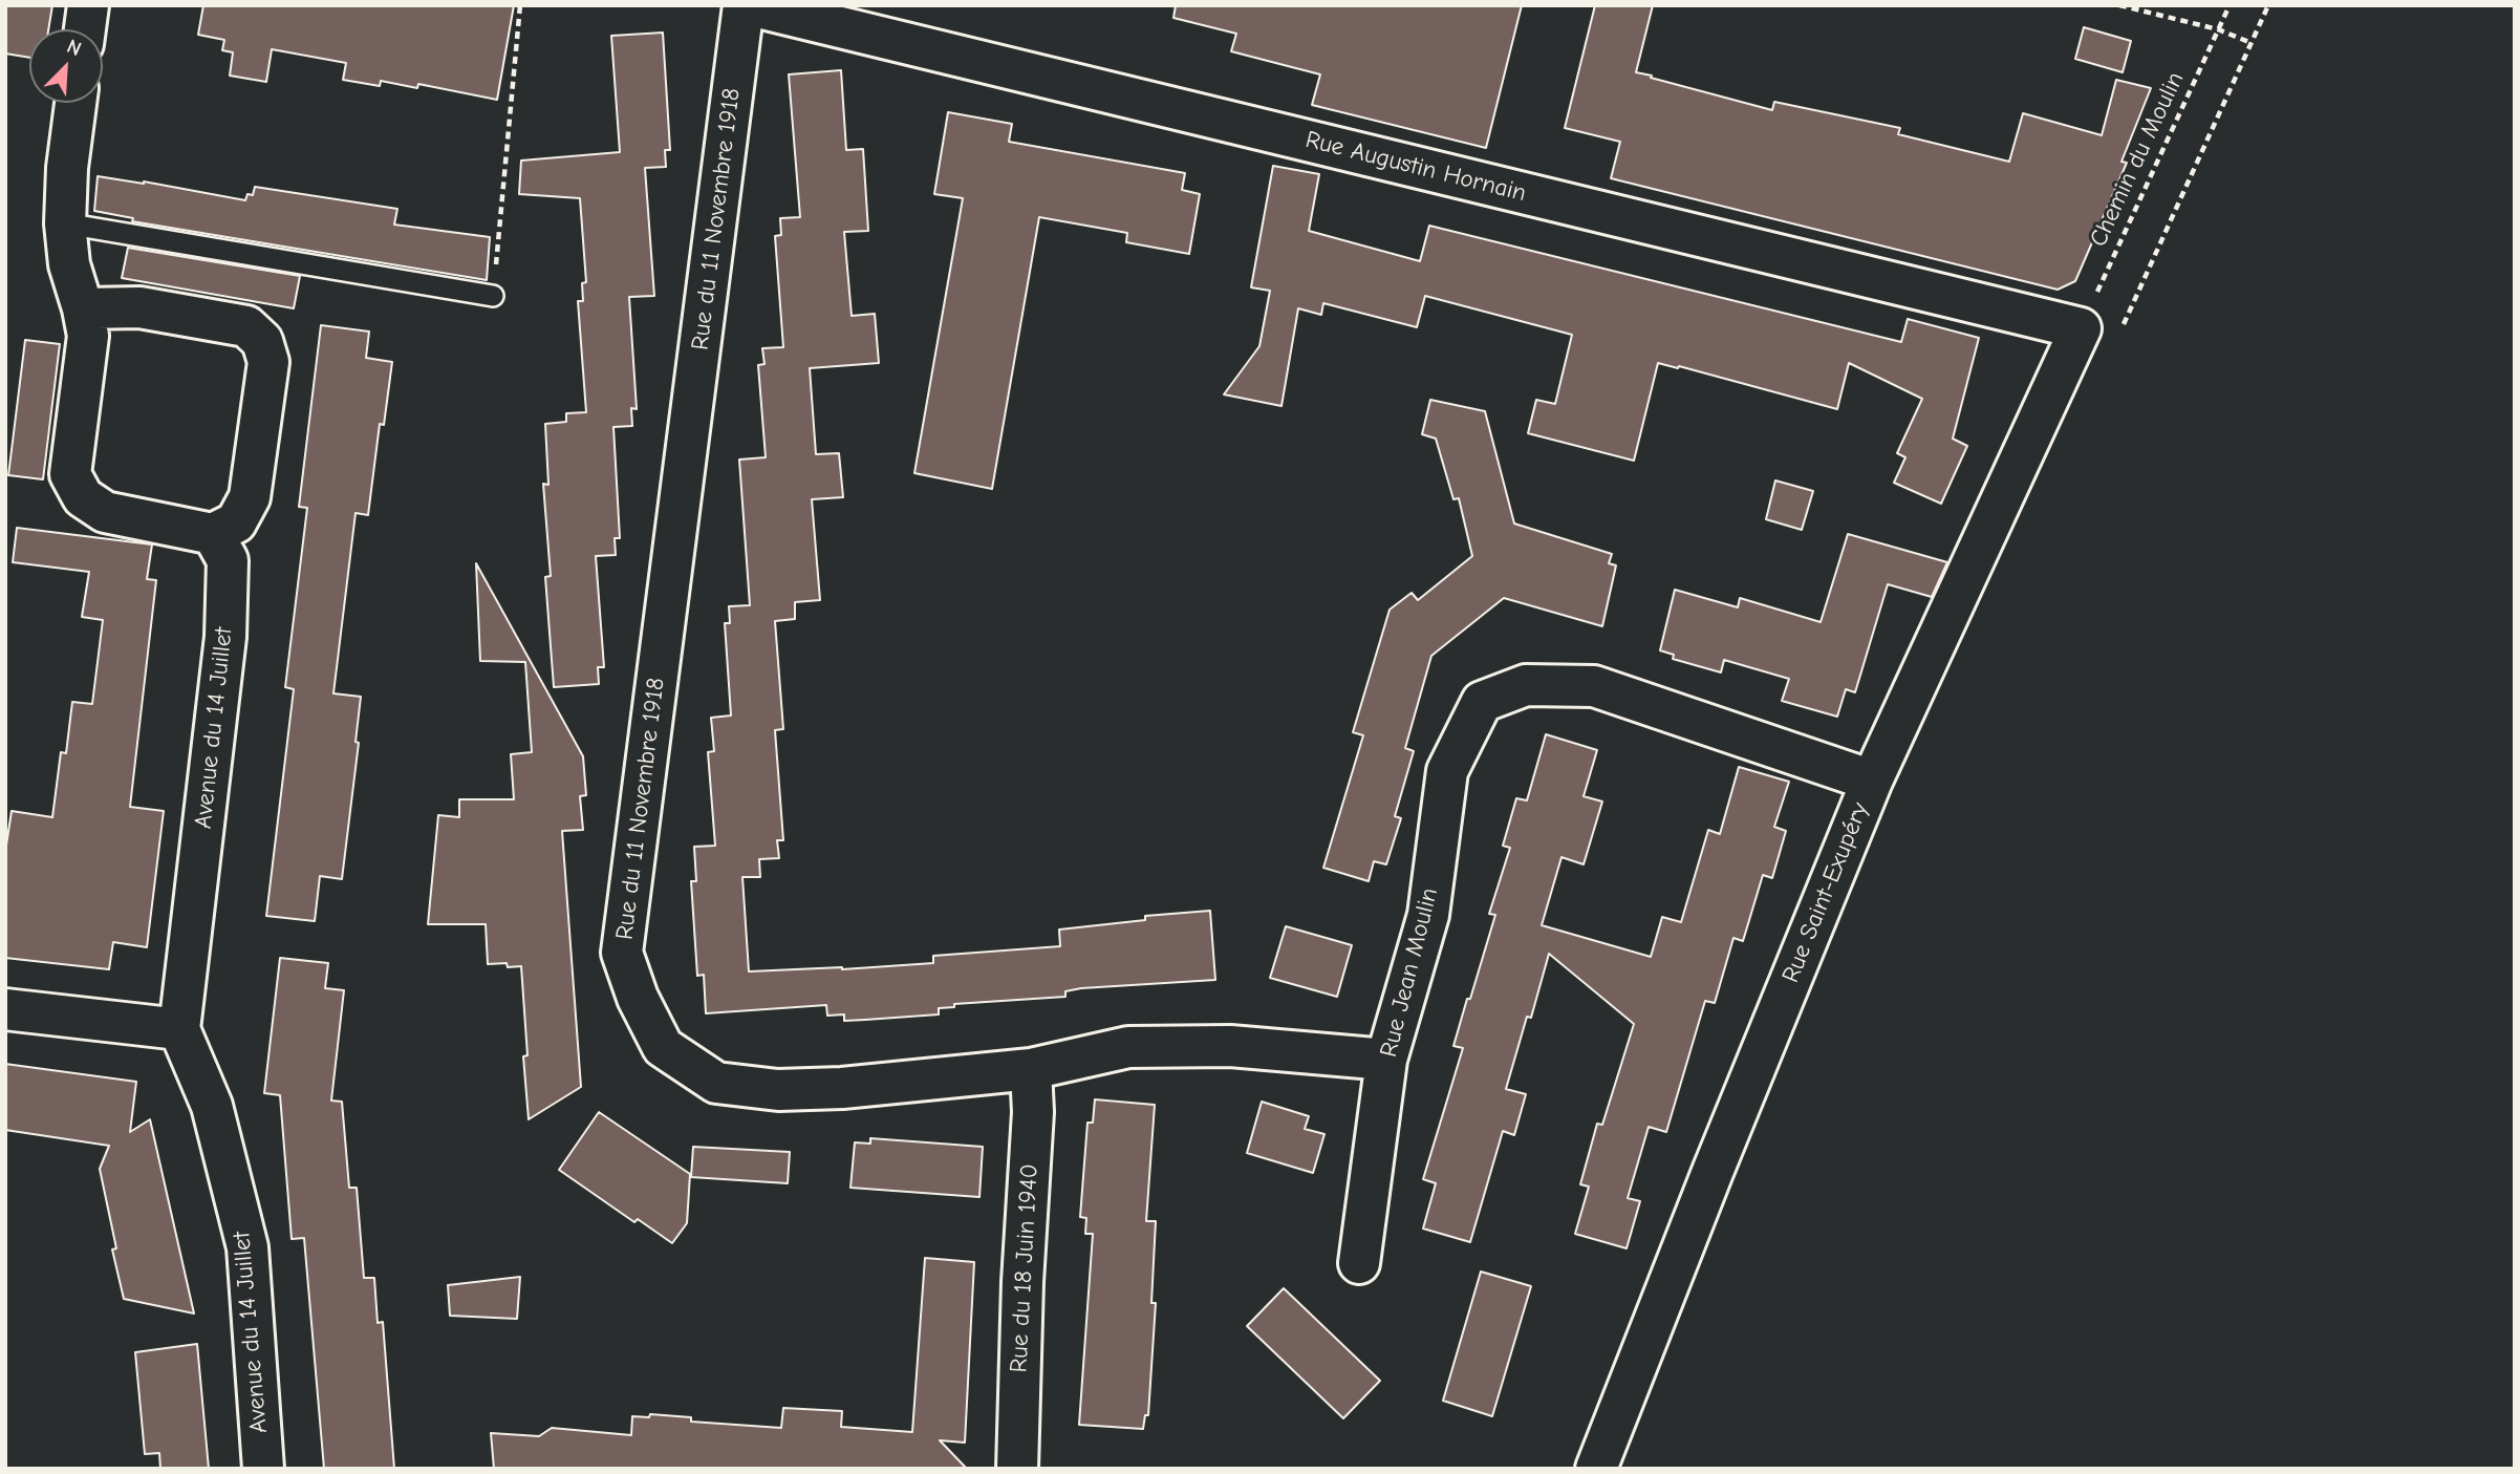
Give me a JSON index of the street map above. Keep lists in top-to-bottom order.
{
  "streets": {
    "street": [
      "Rue Augustin Hornain",
      "Rue du 11 Novembre 1918",
      "Avenue du 14 Juillet",
      "Rue Saint-Exupéry",
      "Rue Jean Moulin",
      "Rue du 18 Juin 1940"
    ],
    "path": ["Chemin du Moulin"]
  },
  "crossings": [
    ["Chemin du Moulin", "Rue Augustin Hornain"],
    ["Chemin du Moulin", "Rue Saint-Exupéry"],
    ["Rue Augustin Hornain", "Rue Saint-Exupéry"],
    ["Rue du 11 Novembre 1918", "Rue Jean Moulin"],
    ["Rue du 11 Novembre 1918", "Rue du 18 Juin 1940"],
    ["Rue Saint-Exupéry", "Rue Jean Moulin"]
  ],
  "north": "top right"
}
